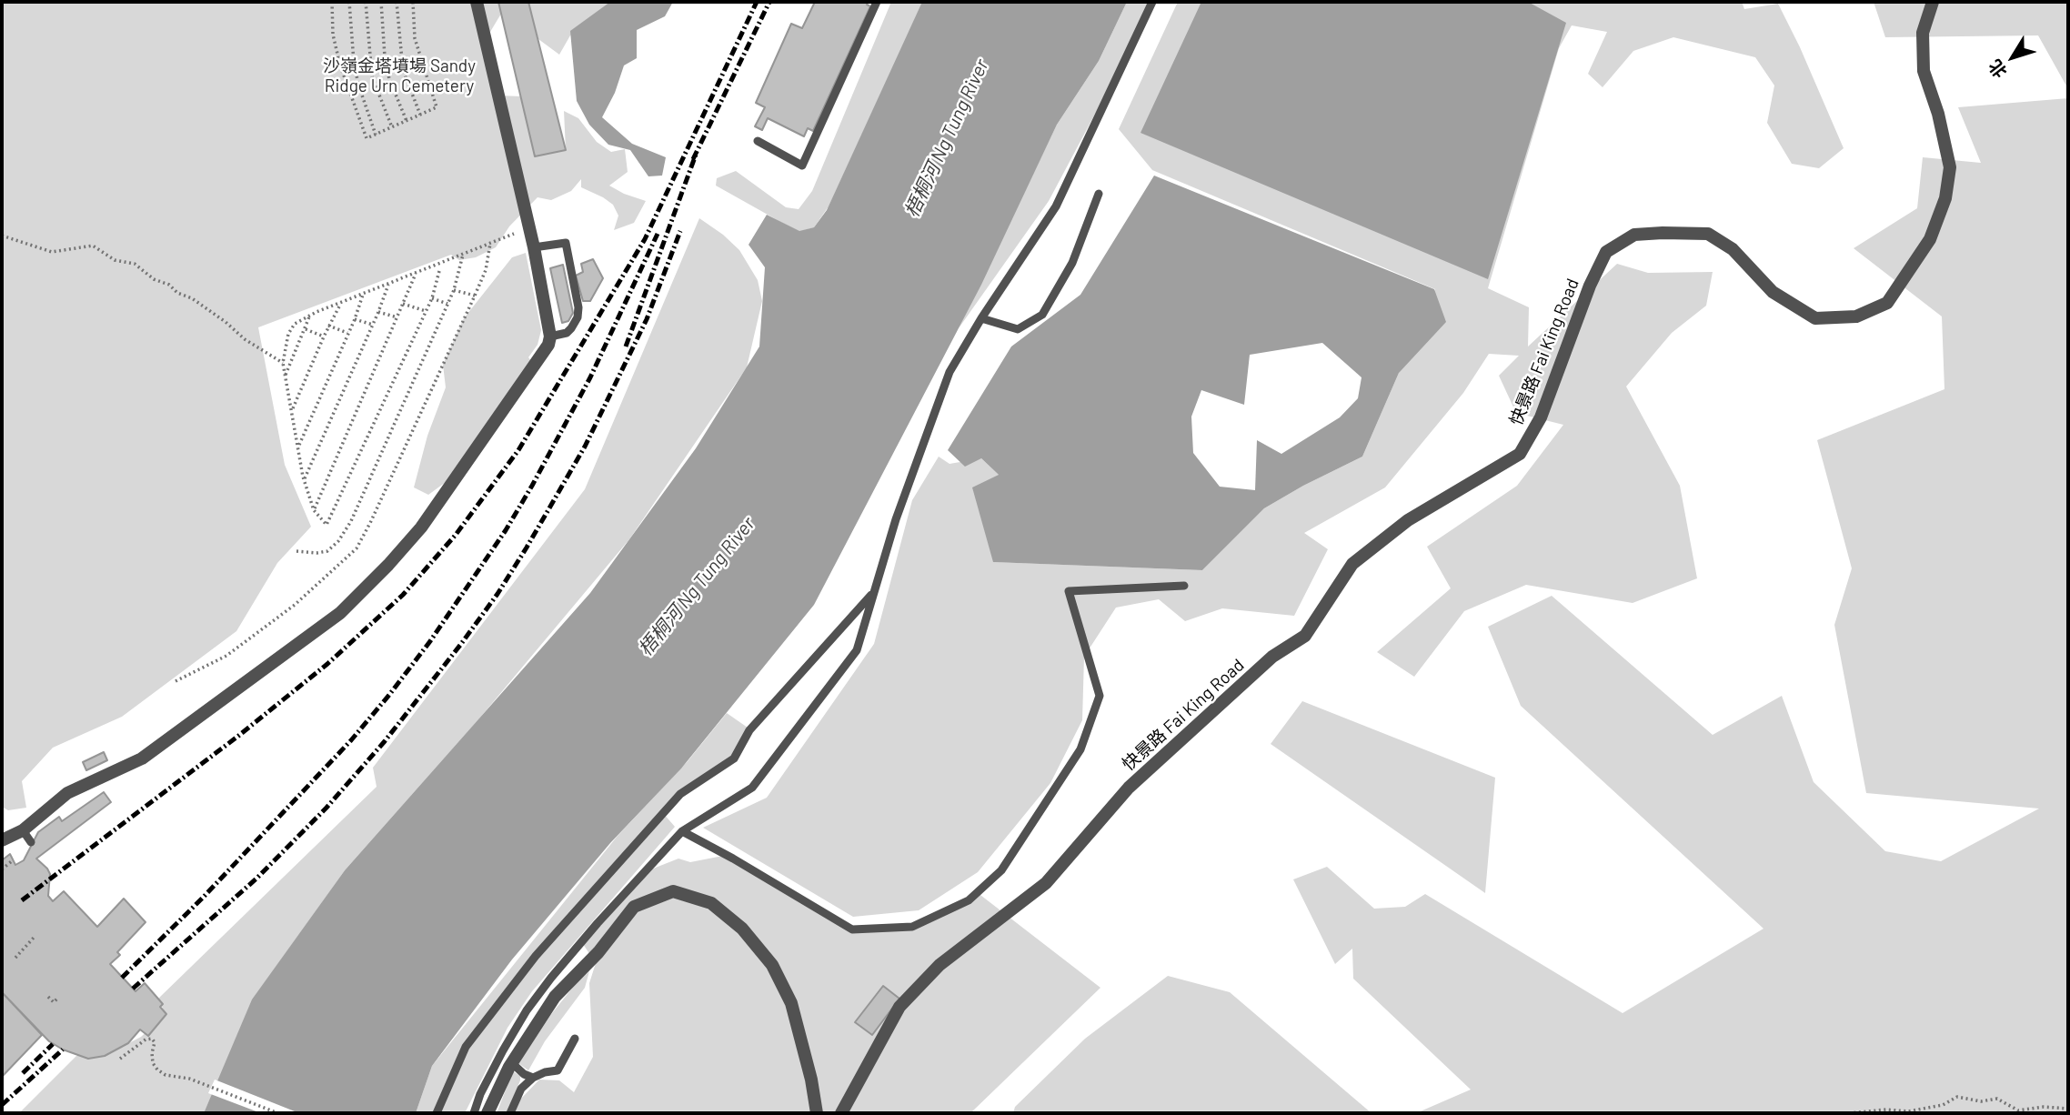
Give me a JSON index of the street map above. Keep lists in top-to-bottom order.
{
  "streets": {
    "street": ["快景路 Fai King Road"]
  },
  "water": ["梧桐河 Ng Tung River"],
  "parks": ["沙嶺金塔墳場 Sandy Ridge Urn Cemetery"],
  "north": "bottom left"
}
